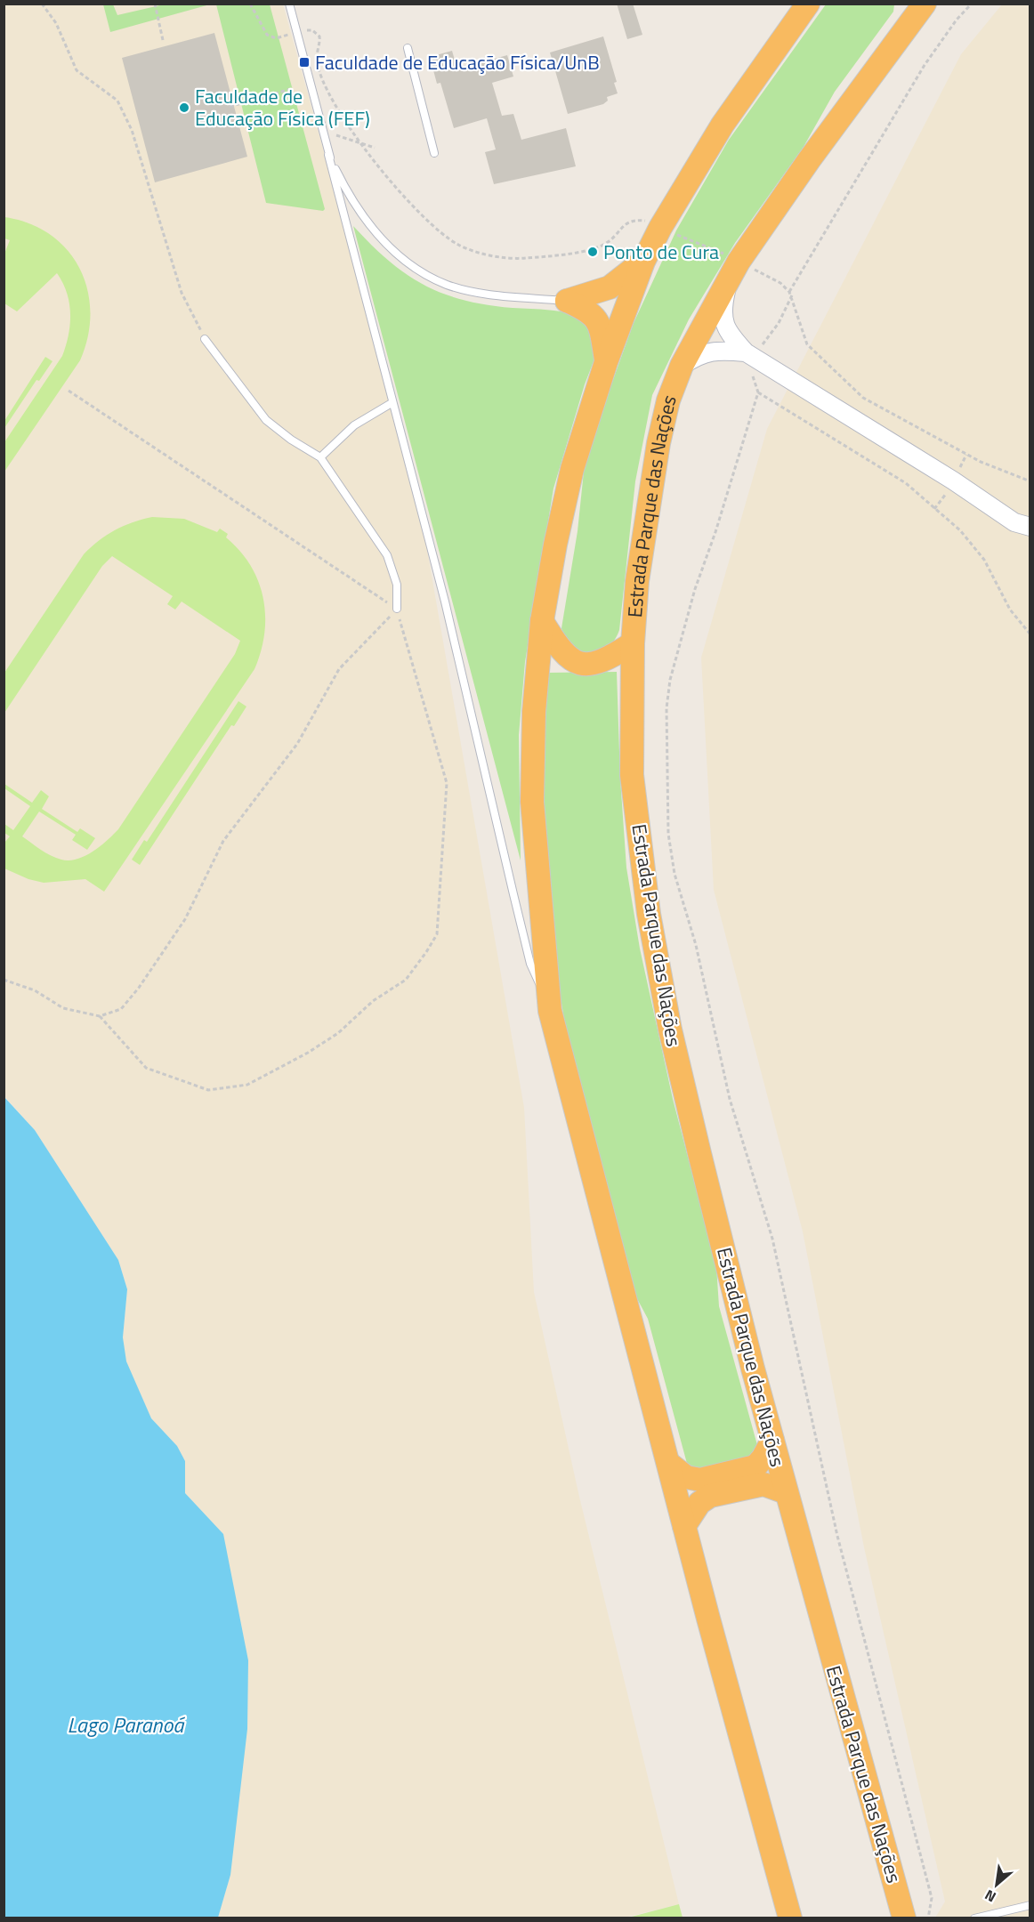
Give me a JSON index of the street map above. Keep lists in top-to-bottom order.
{
  "streets": {
    "highway": ["Estrada Parque das Nações"]
  },
  "water": ["Lago Paranoá"],
  "places": {
    "transit": ["Faculdade de Educação Física/UnB"],
    "other": ["Faculdade de Educação Física (FEF)", "Ponto de Cura"]
  },
  "north": "bottom left"
}
